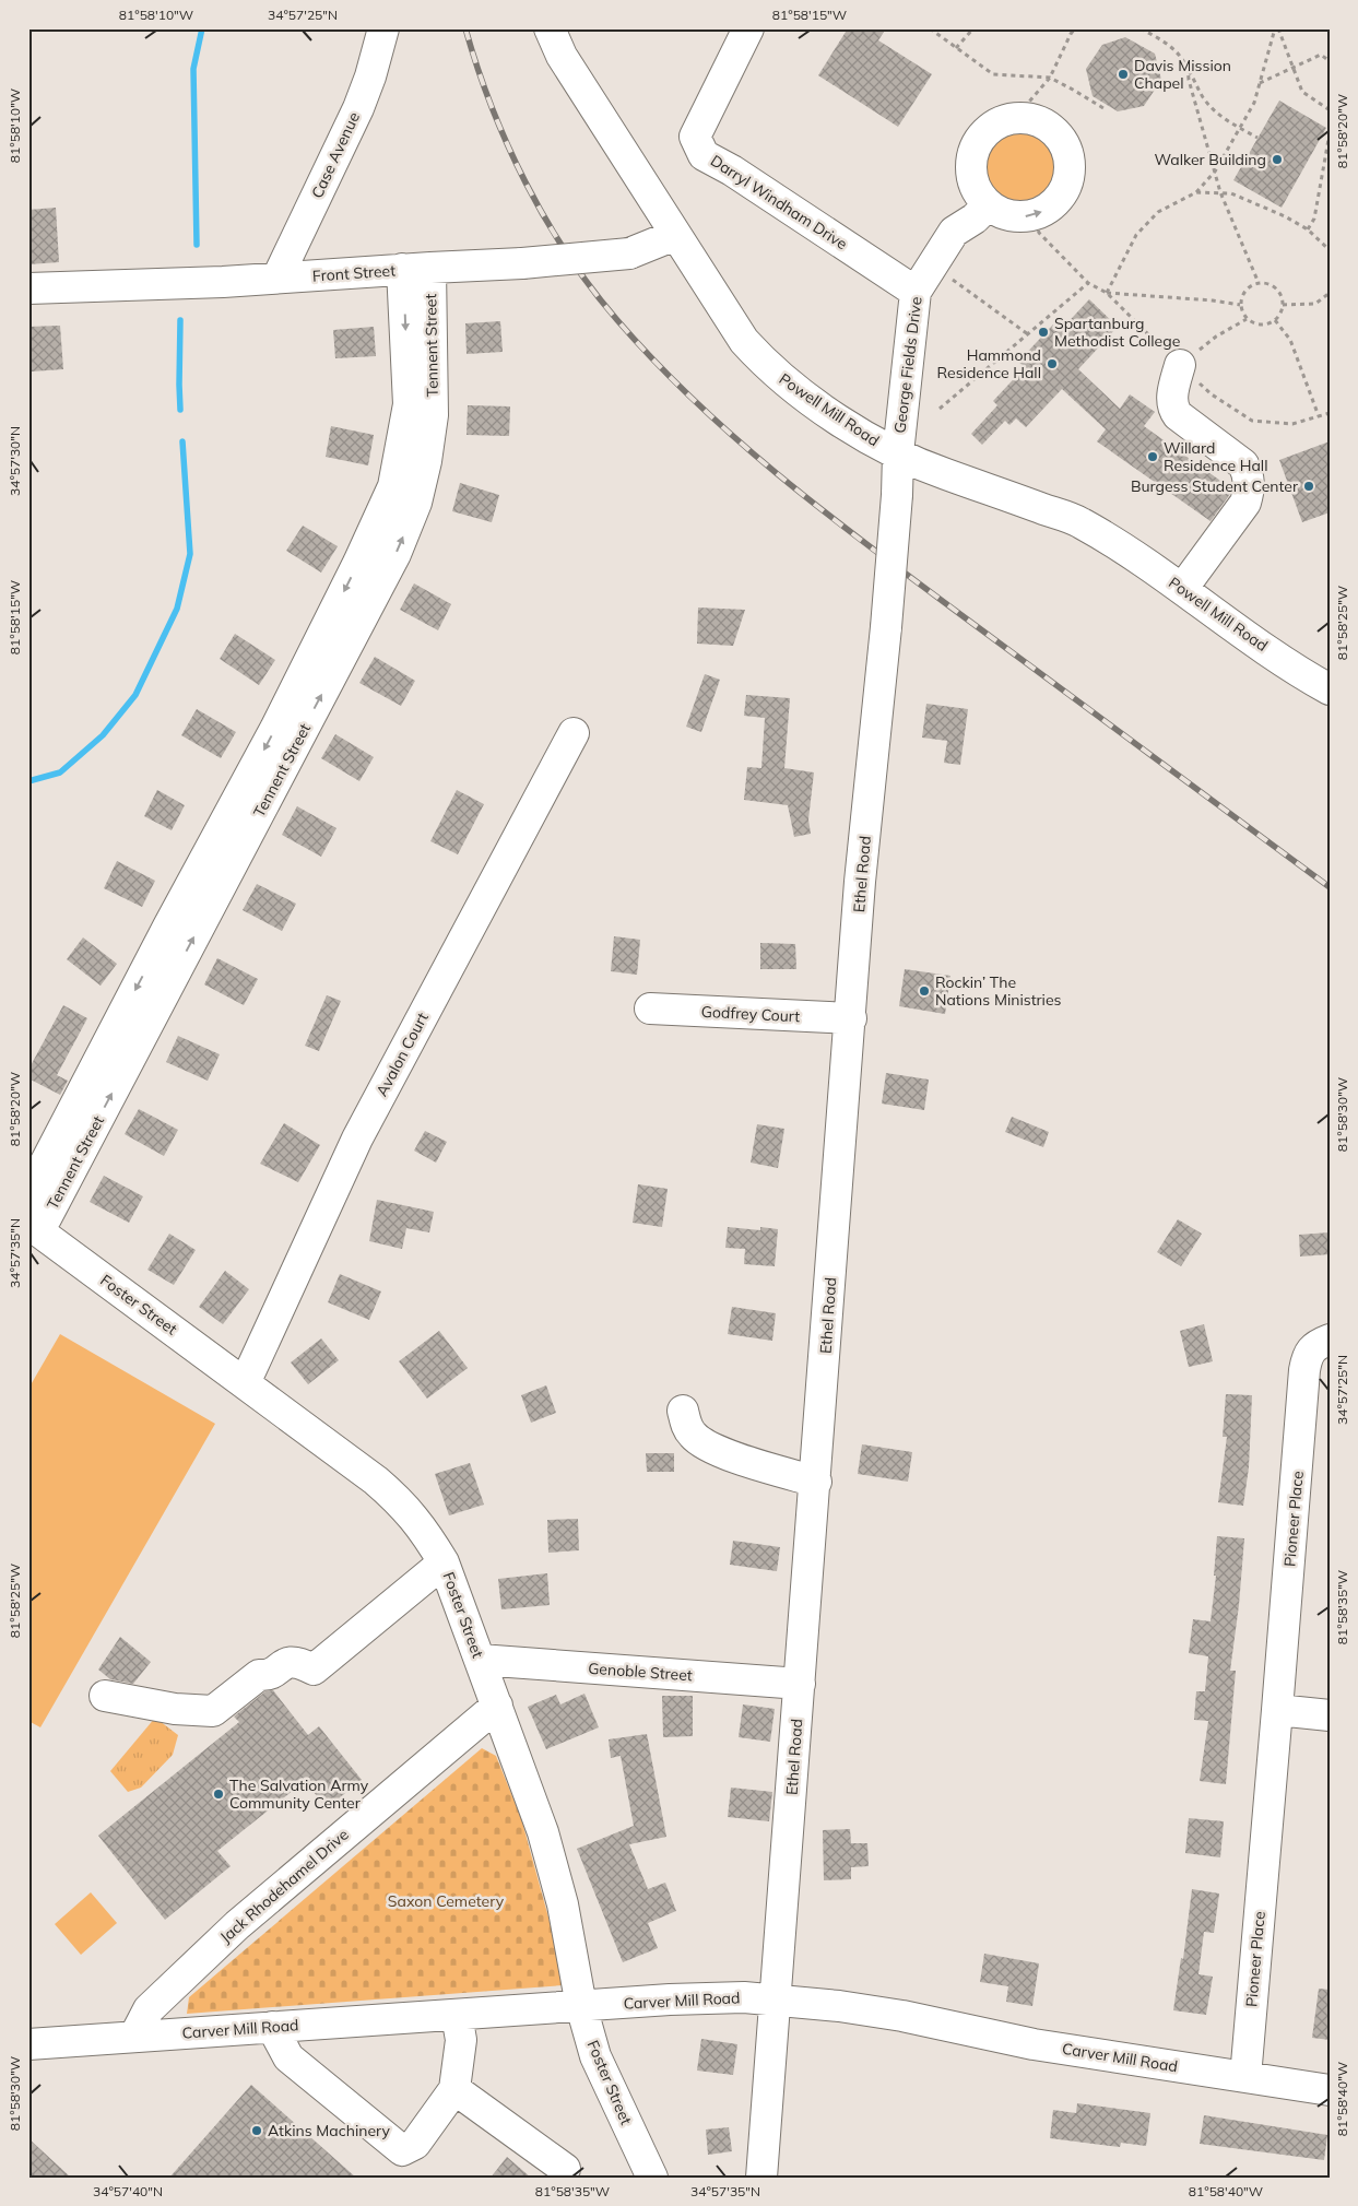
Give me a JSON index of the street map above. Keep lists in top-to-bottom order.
{
  "streets": {
    "street": [
      "Case Avenue",
      "Darryl Windham Drive",
      "Front Street",
      "Tennent Street",
      "George Fields Drive",
      "Powell Mill Road",
      "Ethel Road",
      "Godfrey Court",
      "Avalon Court",
      "Foster Street",
      "Pioneer Place",
      "Genoble Street",
      "Jack Rhodehamel Drive",
      "Carver Mill Road"
    ]
  },
  "crossings": [
    ["Case Avenue", "Front Street"],
    ["Darryl Windham Drive", "George Fields Drive"],
    ["Front Street", "Tennent Street"],
    ["Front Street", "Powell Mill Road"],
    ["Tennent Street", "Foster Street"],
    ["George Fields Drive", "Powell Mill Road"],
    ["George Fields Drive", "Ethel Road"],
    ["Powell Mill Road", "Ethel Road"],
    ["Ethel Road", "Godfrey Court"],
    ["Ethel Road", "Genoble Street"],
    ["Ethel Road", "Carver Mill Road"],
    ["Avalon Court", "Foster Street"],
    ["Foster Street", "Genoble Street"],
    ["Foster Street", "Jack Rhodehamel Drive"],
    ["Foster Street", "Carver Mill Road"],
    ["Pioneer Place", "Carver Mill Road"],
    ["Jack Rhodehamel Drive", "Carver Mill Road"]
  ],
  "parks": ["Saxon Cemetery"],
  "places": [
    "Davis Mission Chapel",
    "Walker Building",
    "Spartanburg Methodist College",
    "Hammond Residence Hall",
    "Willard Residence Hall",
    "Burgess Student Center",
    "Rockin’ The Nations Ministries",
    "The Salvation Army Community Center",
    "Atkins Machinery"
  ],
  "coordinates": [
    "81°58'10\"W",
    "34°57'25\"N",
    "81°58'15\"W",
    "81°58'20\"W",
    "34°57'30\"N",
    "81°58'25\"W",
    "81°58'30\"W",
    "34°57'35\"N",
    "81°58'35\"W",
    "81°58'40\"W",
    "34°57'40\"N"
  ]
}
